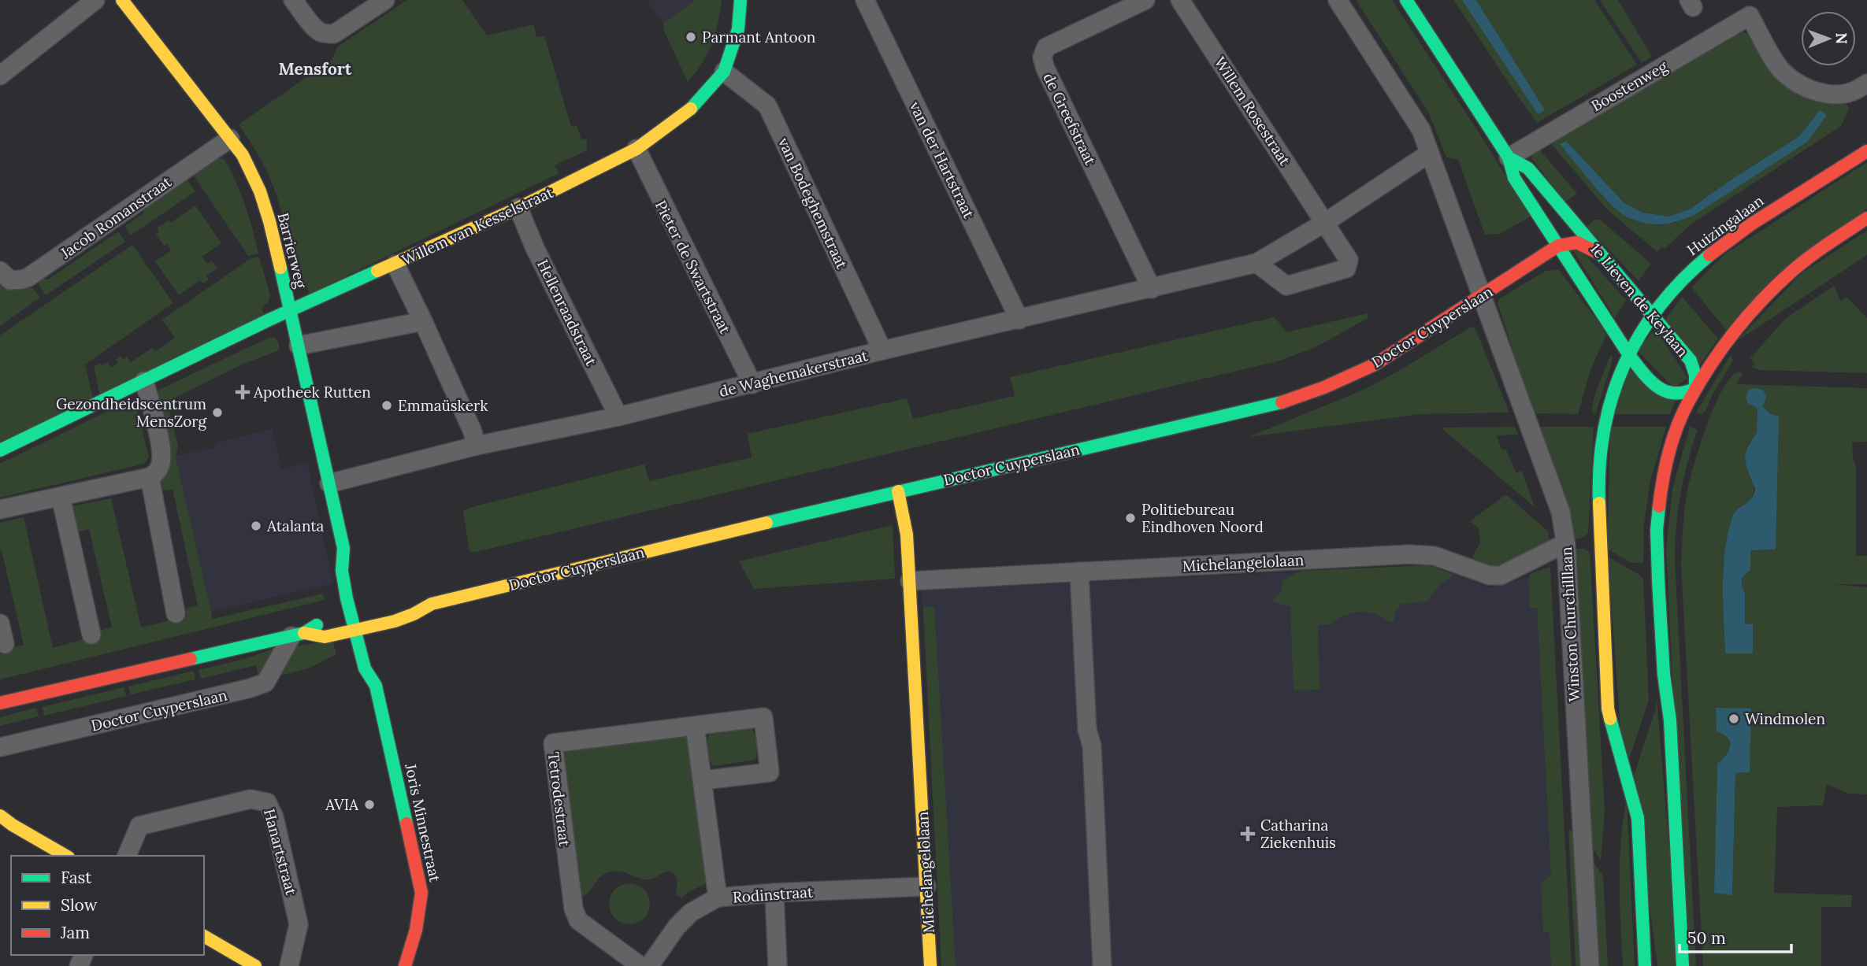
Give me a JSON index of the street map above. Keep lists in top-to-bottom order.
{
  "streets": {
    "street": [
      "Boostenweg",
      "Willem Rosestraat",
      "de Greefstraat",
      "van der Hartstraat",
      "van Bodeghemstraat",
      "Jacob Romanstraat",
      "Huizingalaan",
      "Willem van Kesselstraat",
      "Barrierweg",
      "Pieter de Swartstraat",
      "1e Lieven de Keylaan",
      "Hellenraadstraat",
      "Doctor Cuyperslaan",
      "de Waghemakerstraat",
      "Michelangelolaan",
      "Winston Churchilllaan",
      "Tetrodestraat",
      "Joris Minnestraat",
      "Hanartstraat",
      "Rodinstraat"
    ]
  },
  "crossings": [
    ["Boostenweg", "1e Lieven de Keylaan"],
    ["Willem Rosestraat", "de Waghemakerstraat"],
    ["de Greefstraat", "de Waghemakerstraat"],
    ["van der Hartstraat", "de Waghemakerstraat"],
    ["van Bodeghemstraat", "Willem van Kesselstraat"],
    ["van Bodeghemstraat", "de Waghemakerstraat"],
    ["Jacob Romanstraat", "Barrierweg"],
    ["Huizingalaan", "1e Lieven de Keylaan"],
    ["Willem van Kesselstraat", "Barrierweg"],
    ["Willem van Kesselstraat", "Pieter de Swartstraat"],
    ["Willem van Kesselstraat", "Hellenraadstraat"],
    ["Barrierweg", "Doctor Cuyperslaan"],
    ["Barrierweg", "de Waghemakerstraat"],
    ["Barrierweg", "Joris Minnestraat"],
    ["Pieter de Swartstraat", "de Waghemakerstraat"],
    ["1e Lieven de Keylaan", "Doctor Cuyperslaan"],
    ["Hellenraadstraat", "de Waghemakerstraat"],
    ["Doctor Cuyperslaan", "Michelangelolaan"],
    ["Doctor Cuyperslaan", "Winston Churchilllaan"],
    ["Doctor Cuyperslaan", "Joris Minnestraat"],
    ["Michelangelolaan", "Winston Churchilllaan"],
    ["Michelangelolaan", "Rodinstraat"]
  ],
  "districts": ["Mensfort"],
  "places": {
    "other": [
      "Parmant Antoon",
      "Emmaüskerk",
      "Gezondheidscentrum MensZorg",
      "Politiebureau Eindhoven Noord",
      "Atalanta",
      "Windmolen",
      "AVIA"
    ],
    "health": ["Apotheek Rutten", "Catharina Ziekenhuis"]
  },
  "legend": ["Fast", "Slow", "Jam"],
  "scale_bar": "50 m",
  "north": "right"
}
